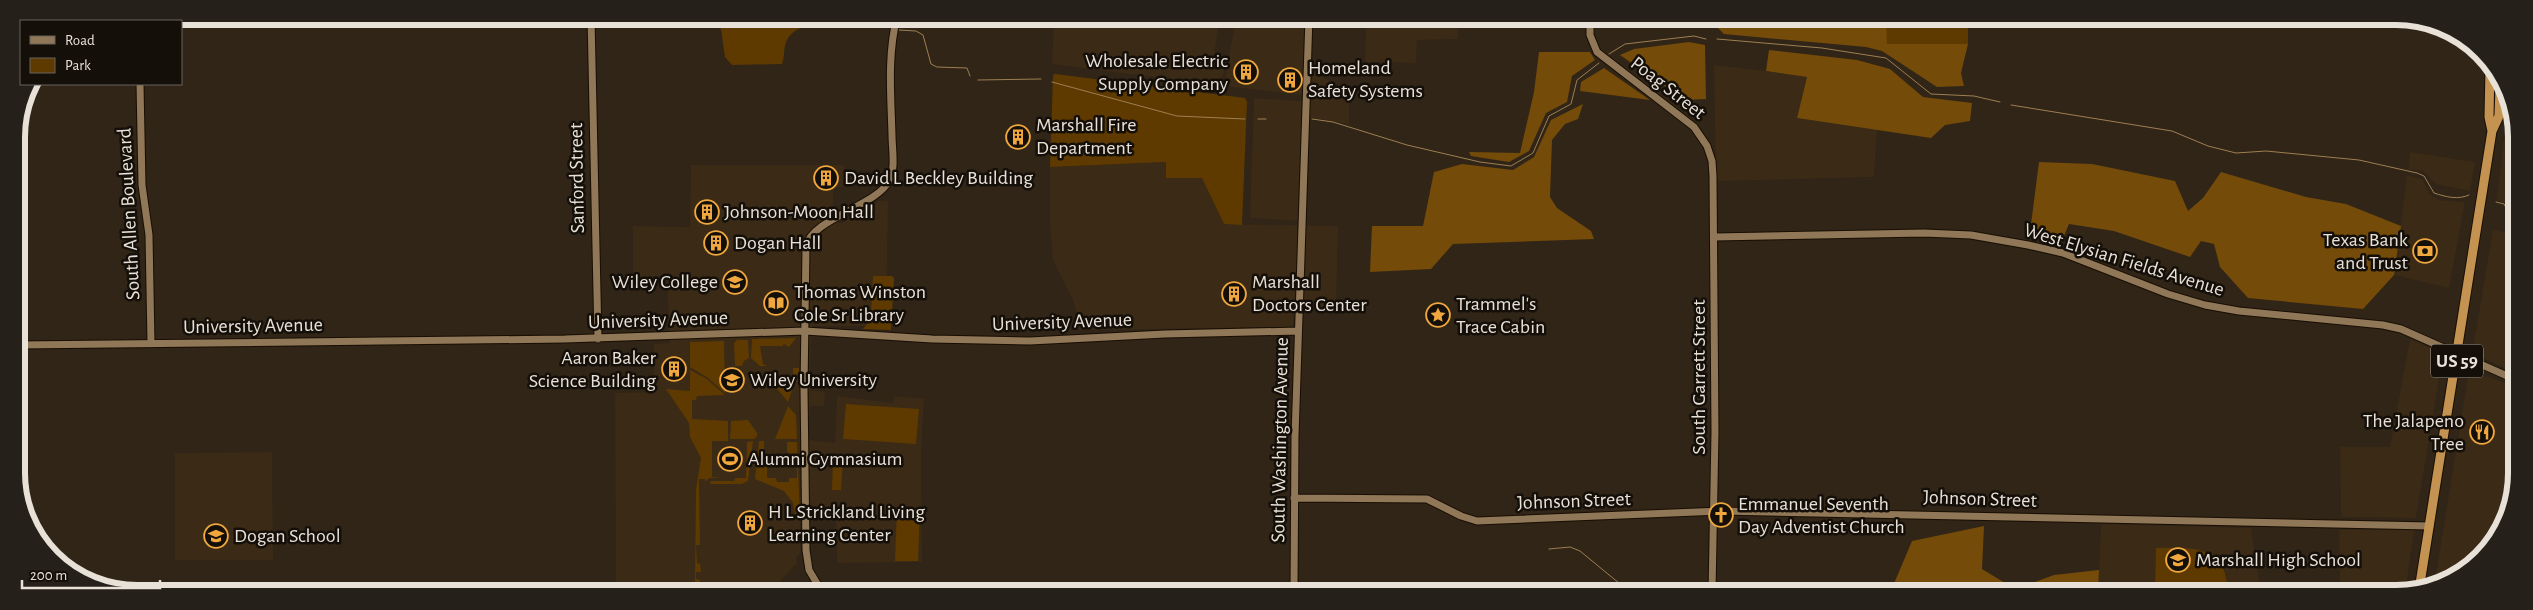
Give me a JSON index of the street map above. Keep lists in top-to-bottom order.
{
  "streets": {
    "highway": ["US 59"],
    "street": [
      "Poag Street",
      "Sanford Street",
      "South Allen Boulevard",
      "West Elysian Fields Avenue",
      "University Avenue",
      "South Garrett Street",
      "South Washington Avenue",
      "Johnson Street"
    ]
  },
  "crossings": [
    ["Poag Street", "South Garrett Street"],
    ["Sanford Street", "University Avenue"],
    ["South Allen Boulevard", "University Avenue"],
    ["West Elysian Fields Avenue", "US 59"],
    ["West Elysian Fields Avenue", "South Garrett Street"],
    ["University Avenue", "South Washington Avenue"],
    ["US 59", "Johnson Street"],
    ["South Garrett Street", "Johnson Street"],
    ["South Washington Avenue", "Johnson Street"]
  ],
  "places": {
    "building": [
      "Wholesale Electric Supply Company",
      "Homeland Safety Systems",
      "Marshall Fire Department",
      "David L Beckley Building",
      "Johnson-Moon Hall",
      "Dogan Hall",
      "Marshall Doctors Center",
      "Aaron Baker Science Building",
      "H L Strickland Living Learning Center"
    ],
    "bank": ["Texas Bank and Trust"],
    "school or university": [
      "Wiley College",
      "Wiley University",
      "Dogan School",
      "Marshall High School"
    ],
    "library": ["Thomas Winston Cole Sr Library"],
    "place": ["Trammel's Trace Cabin"],
    "restaurant": ["The Jalapeno Tree"],
    "sports": ["Alumni Gymnasium"],
    "church": ["Emmanuel Seventh Day Adventist Church"]
  },
  "legend": ["Road", "Park"],
  "scale_bar": "200 m"
}
